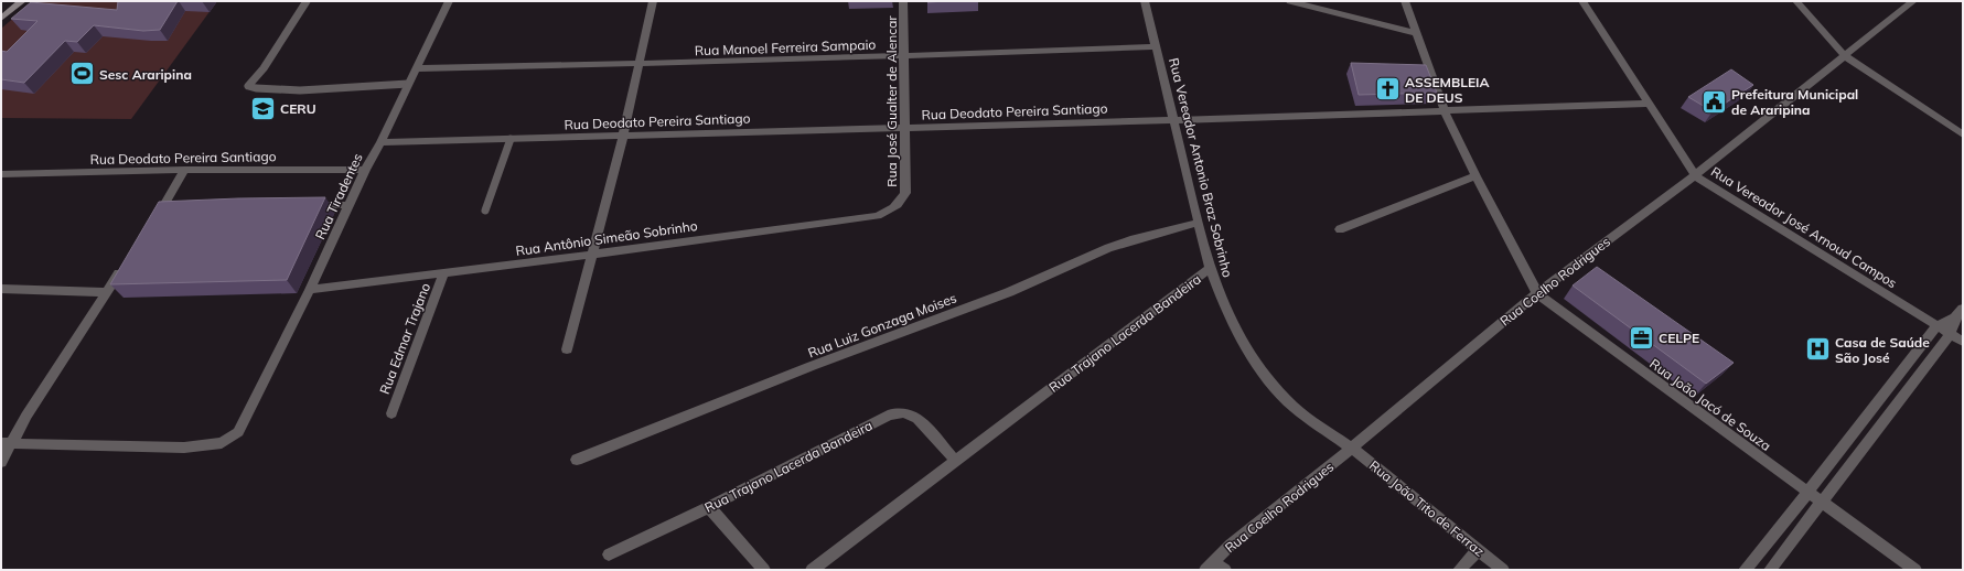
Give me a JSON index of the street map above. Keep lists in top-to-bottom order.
{
  "streets": {
    "street": [
      "Rua Manoel Ferreira Sampaio",
      "Rua José Gualter de Alencar",
      "Rua Deodato Pereira Santiago",
      "Rua Vereador Antonio Braz Sobrinho",
      "Rua Tiradentes",
      "Rua Vereador José Arnoud Campos",
      "Rua Antônio Simeão Sobrinho",
      "Rua Coelho Rodrigues",
      "Rua Luiz Gonzaga Moises",
      "Rua Trajano Lacerda Bandeira",
      "Rua Edmar Trajano",
      "Rua João Jacó de Souza",
      "Rua João Tito de Ferraz"
    ]
  },
  "crossings": [
    ["Rua Manoel Ferreira Sampaio", "Rua José Gualter de Alencar"],
    ["Rua Manoel Ferreira Sampaio", "Rua Vereador Antonio Braz Sobrinho"],
    ["Rua Manoel Ferreira Sampaio", "Rua Tiradentes"],
    ["Rua José Gualter de Alencar", "Rua Deodato Pereira Santiago"],
    ["Rua José Gualter de Alencar", "Rua Antônio Simeão Sobrinho"],
    ["Rua Deodato Pereira Santiago", "Rua Vereador Antonio Braz Sobrinho"],
    ["Rua Deodato Pereira Santiago", "Rua Tiradentes"],
    ["Rua Deodato Pereira Santiago", "Rua Vereador José Arnoud Campos"],
    ["Rua Deodato Pereira Santiago", "Rua João Jacó de Souza"],
    ["Rua Vereador Antonio Braz Sobrinho", "Rua Coelho Rodrigues"],
    ["Rua Vereador Antonio Braz Sobrinho", "Rua Luiz Gonzaga Moises"],
    ["Rua Vereador Antonio Braz Sobrinho", "Rua Trajano Lacerda Bandeira"],
    ["Rua Vereador Antonio Braz Sobrinho", "Rua João Tito de Ferraz"],
    ["Rua Tiradentes", "Rua Antônio Simeão Sobrinho"],
    ["Rua Vereador José Arnoud Campos", "Rua Coelho Rodrigues"],
    ["Rua Antônio Simeão Sobrinho", "Rua Edmar Trajano"],
    ["Rua Coelho Rodrigues", "Rua João Jacó de Souza"],
    ["Rua Coelho Rodrigues", "Rua João Tito de Ferraz"]
  ],
  "places": {
    "sports": ["Sesc Araripina"],
    "church": ["ASSEMBLEIA DE DEUS"],
    "public building": ["Prefeitura Municipal de Araripina"],
    "school or university": ["CERU"],
    "office": ["CELPE"],
    "hospital": ["Casa de Saúde São José"]
  }
}
